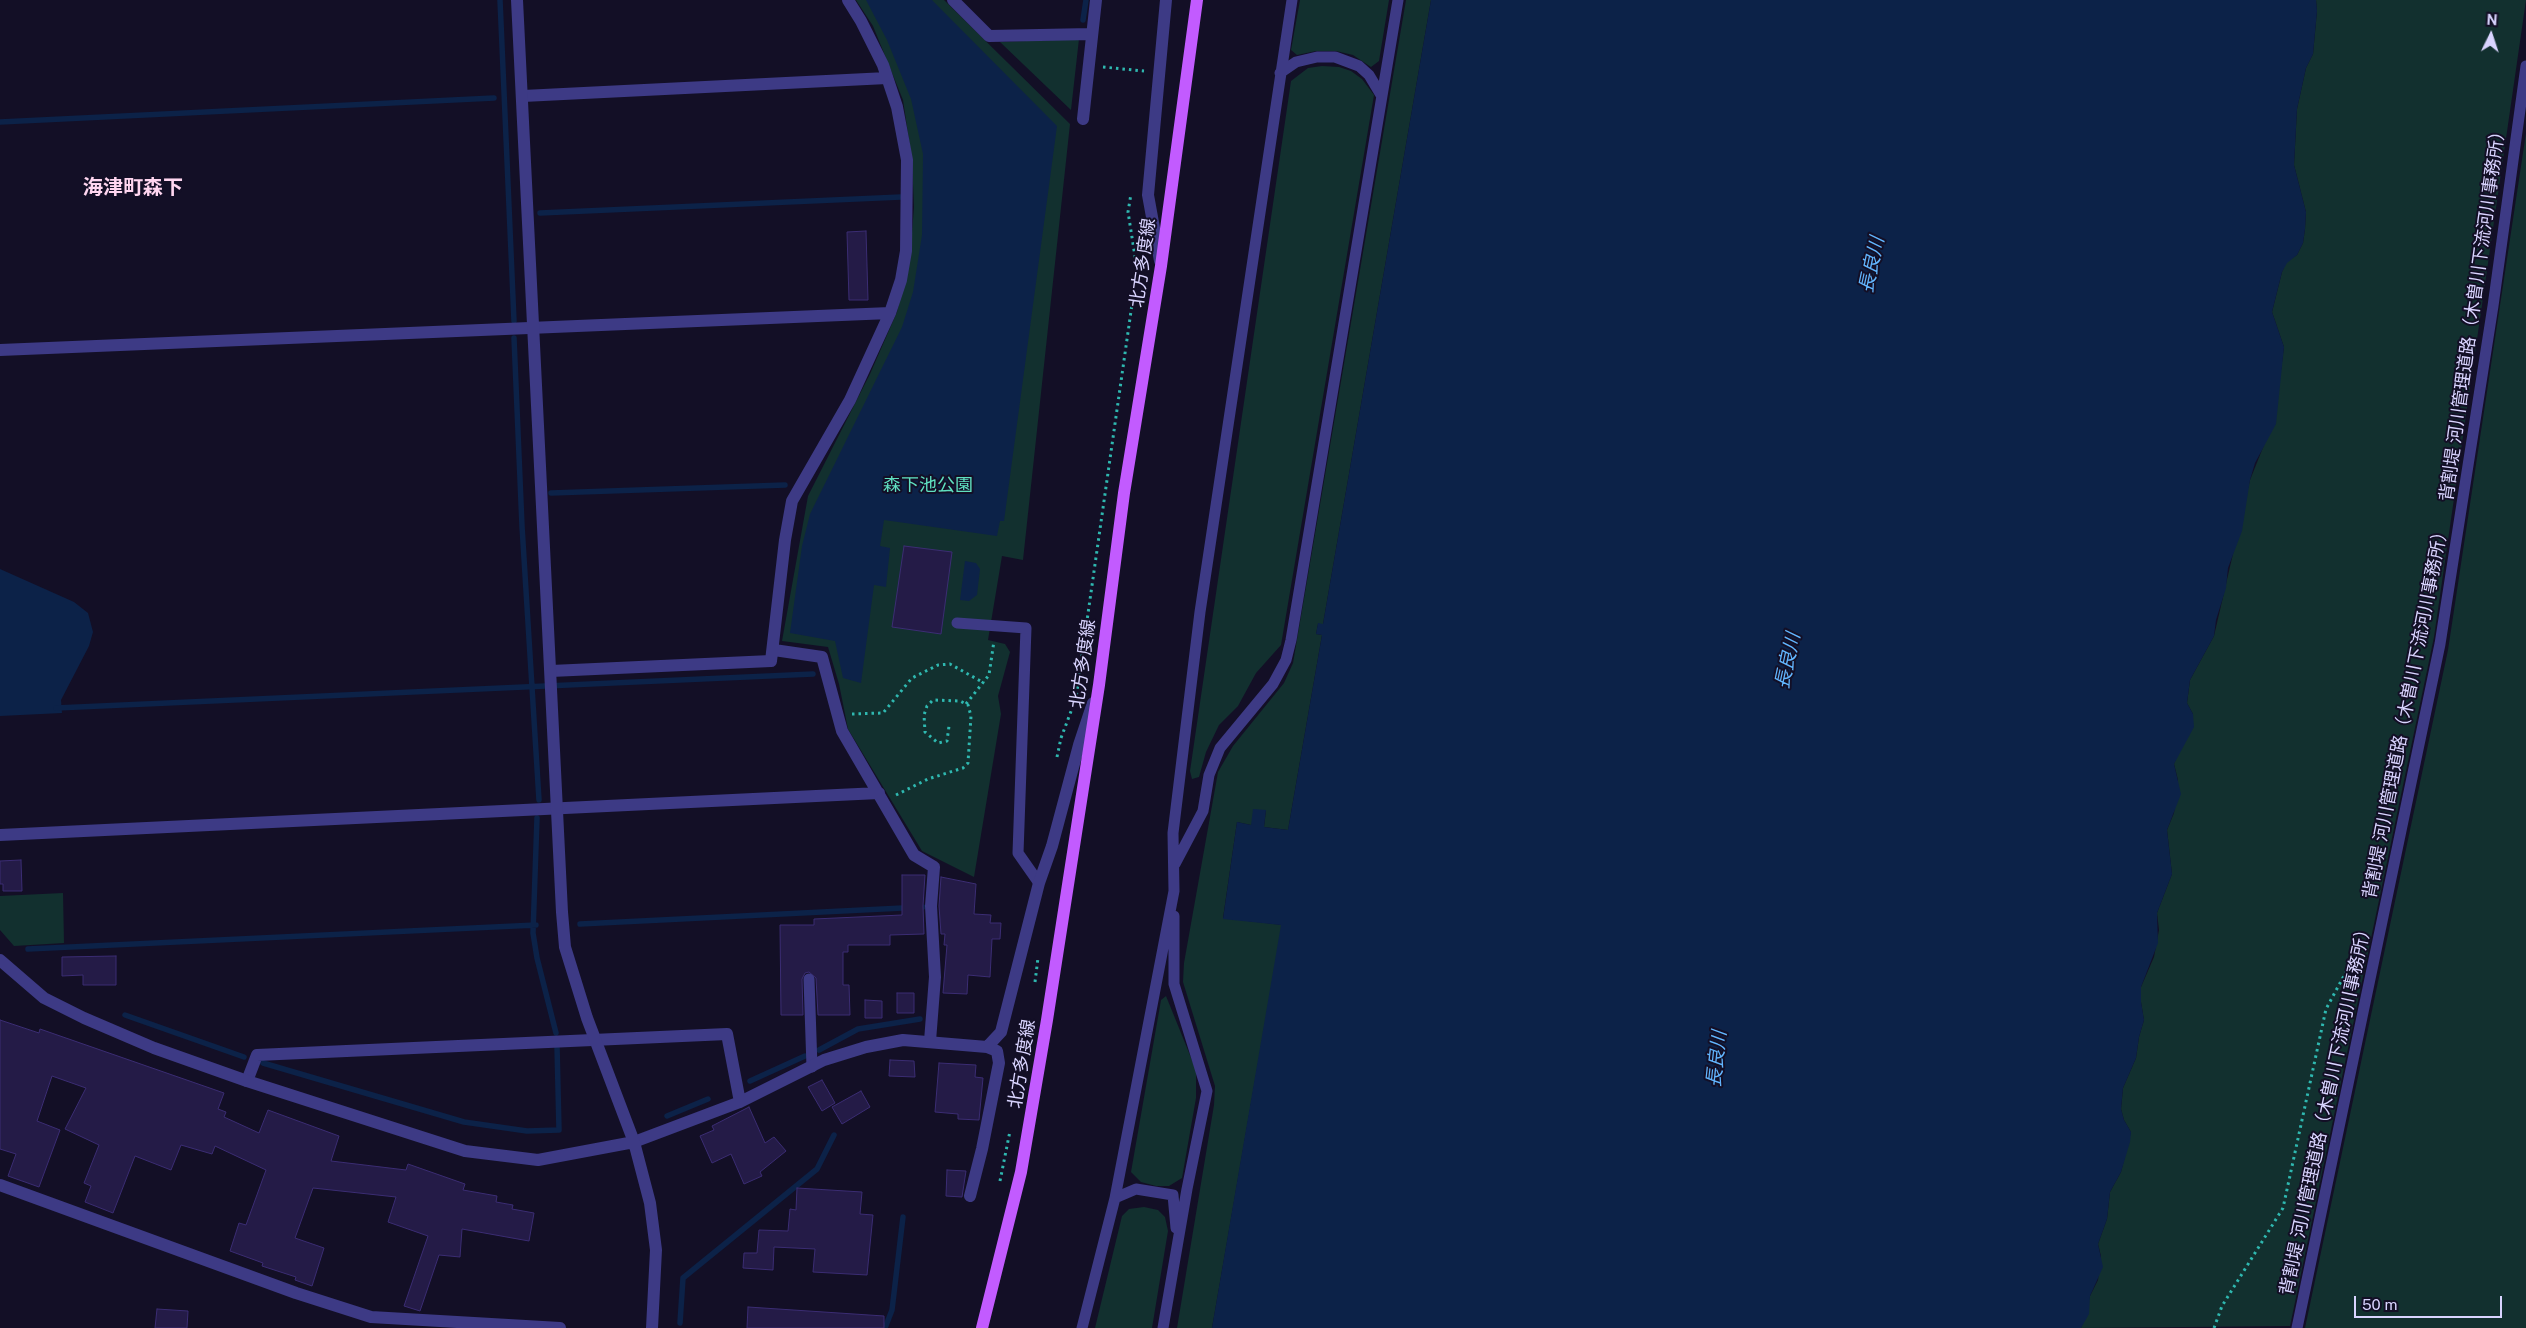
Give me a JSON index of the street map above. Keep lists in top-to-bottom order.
{
  "streets": {
    "main road": ["北方多度線"],
    "lane": ["背割堤 河川管理道路（木曽川下流河川事務所）"]
  },
  "districts": ["海津町森下"],
  "water": ["長良川"],
  "parks": ["森下池公園"],
  "scale_bar": "50 m",
  "north": "top"
}
